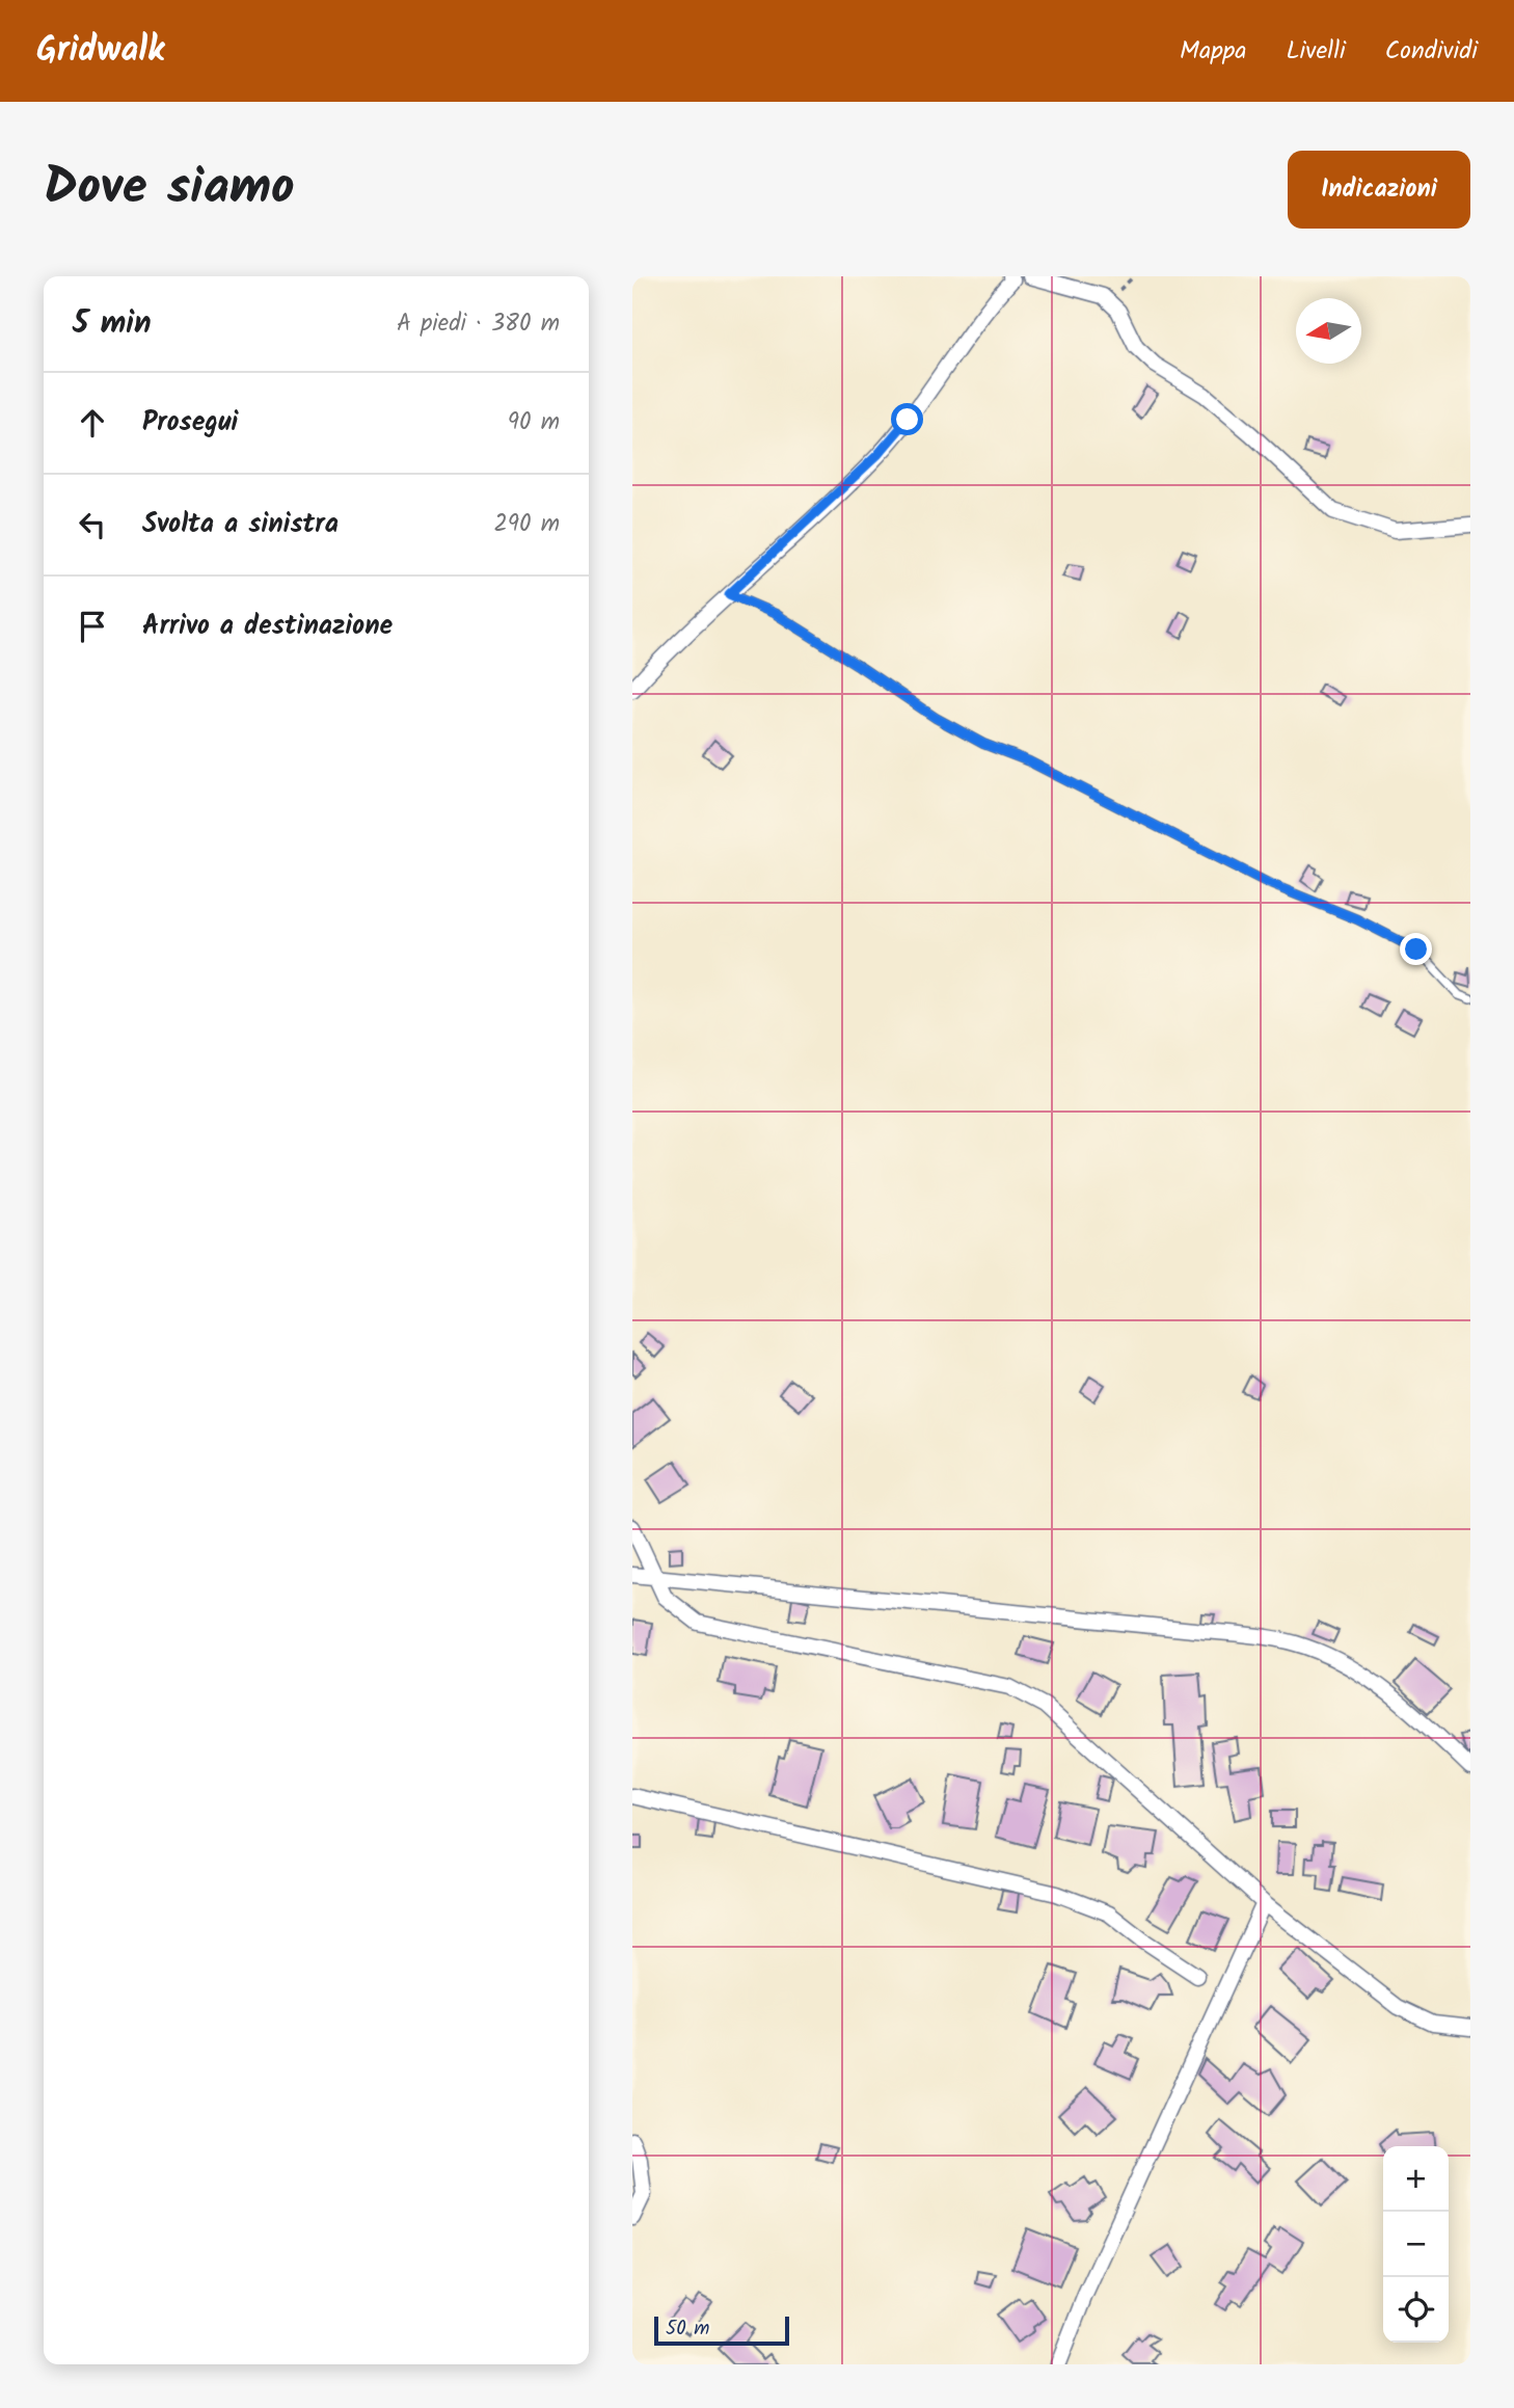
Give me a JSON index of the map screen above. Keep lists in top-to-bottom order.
{
  "scale_bar": "50 m",
  "north": "left",
  "page": {
    "header": "Gridwalk",
    "nav": ["Mappa", "Livelli", "Condividi"],
    "title": "Dove siamo",
    "buttons": "Indicazioni",
    "heading": ["5 min", "A piedi · 380 m"],
    "list": [
      ["Prosegui", "90 m"],
      ["Svolta a sinistra", "290 m"],
      "Arrivo a destinazione"
    ],
    "map_buttons": ["+", "−"],
    "scale": "50 m"
  }
}
